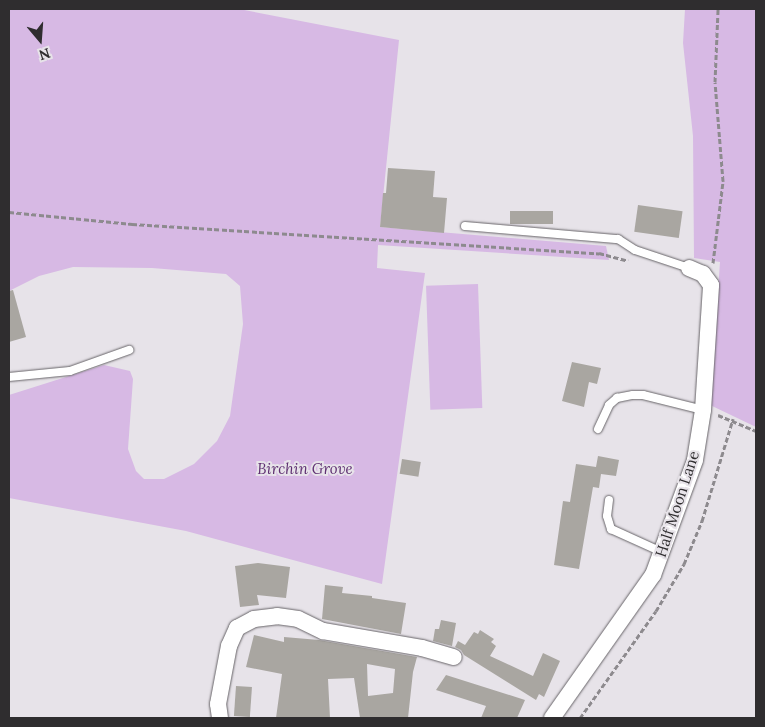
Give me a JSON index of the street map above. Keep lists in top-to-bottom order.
{
  "streets": {
    "street": ["Half Moon Lane"]
  },
  "parks": ["Birchin Grove"],
  "north": "bottom"
}
